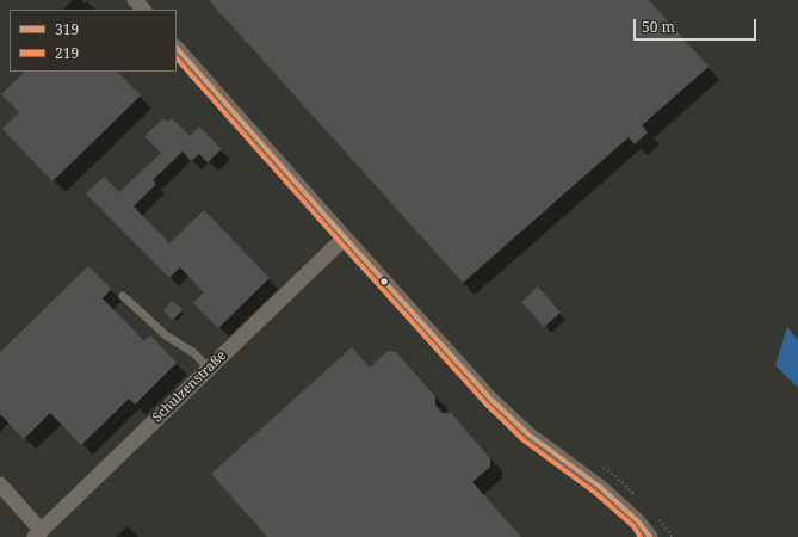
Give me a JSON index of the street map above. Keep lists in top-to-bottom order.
{
  "streets": {
    "street": ["Schulzenstraße"]
  },
  "lines": ["transit line 319", "transit line 219"],
  "legend": ["319", "219"],
  "scale_bar": "50 m"
}
